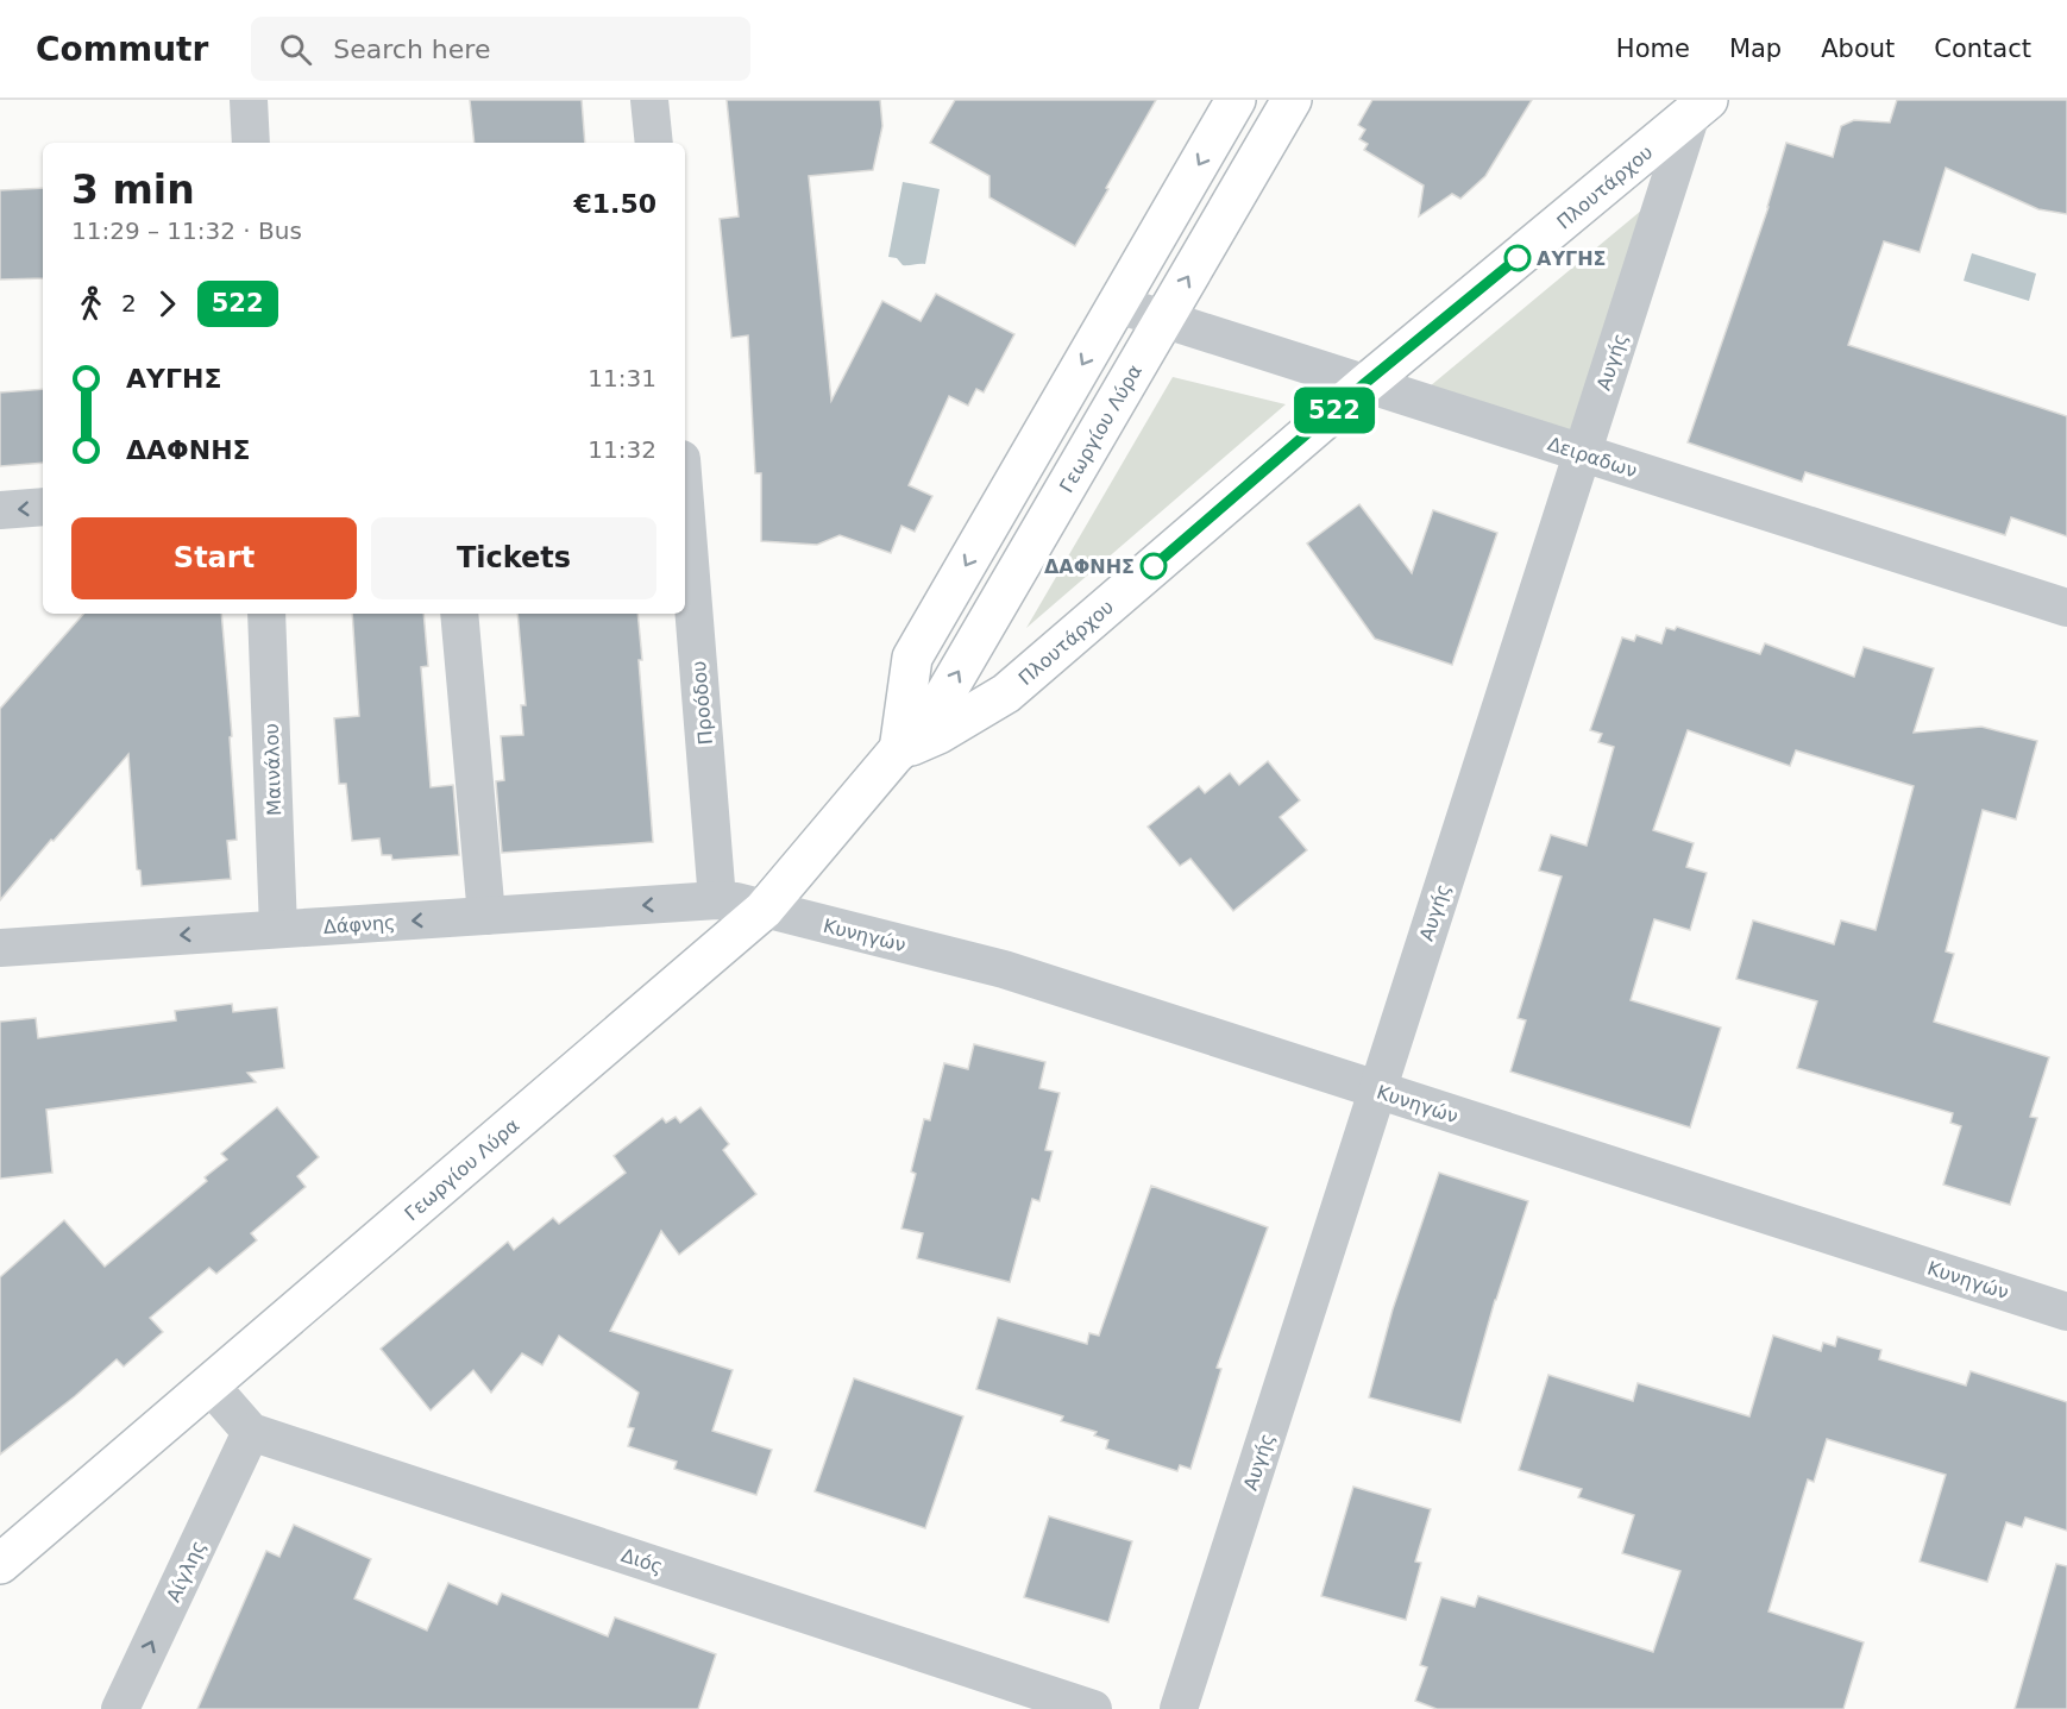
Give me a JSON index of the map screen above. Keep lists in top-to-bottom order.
{
  "streets": {
    "main road": ["Πλουτάρχου", "Γεωργίου Λύρα"],
    "street": [
      "Αυγής",
      "Δειραδων",
      "Προόδου",
      "Μαινάλου",
      "Δάφνης",
      "Κυνηγών",
      "Διός",
      "Αίγλης"
    ]
  },
  "crossings": [
    ["Πλουτάρχου", "Αυγής"],
    ["Πλουτάρχου", "Γεωργίου Λύρα"],
    ["Πλουτάρχου", "Δειραδων"],
    ["Αυγής", "Δειραδων"],
    ["Αυγής", "Κυνηγών"],
    ["Γεωργίου Λύρα", "Δειραδων"],
    ["Γεωργίου Λύρα", "Κυνηγών"],
    ["Προόδου", "Δάφνης"],
    ["Μαινάλου", "Δάφνης"],
    ["Διός", "Αίγλης"]
  ],
  "one_way": ["Δάφνης", "Αίγλης"],
  "places": ["ΑΥΓΗΣ", "ΔΑΦΝΗΣ"],
  "lines": ["bus line 522"],
  "page": {
    "header": "Commutr",
    "search": "Search here",
    "nav": [
      "Home",
      "Map",
      "About",
      "Contact"
    ],
    "on_map": "522",
    "heading": ["3 min", "11:29 – 11:32 · Bus", "€1.50"],
    "legs": ["2", "522"],
    "list": [
      {
        "name": "ΑΥΓΗΣ",
        "value": "11:31"
      },
      {
        "name": "ΔΑΦΝΗΣ",
        "value": "11:32"
      }
    ],
    "buttons": ["Start", "Tickets"]
  }
}
